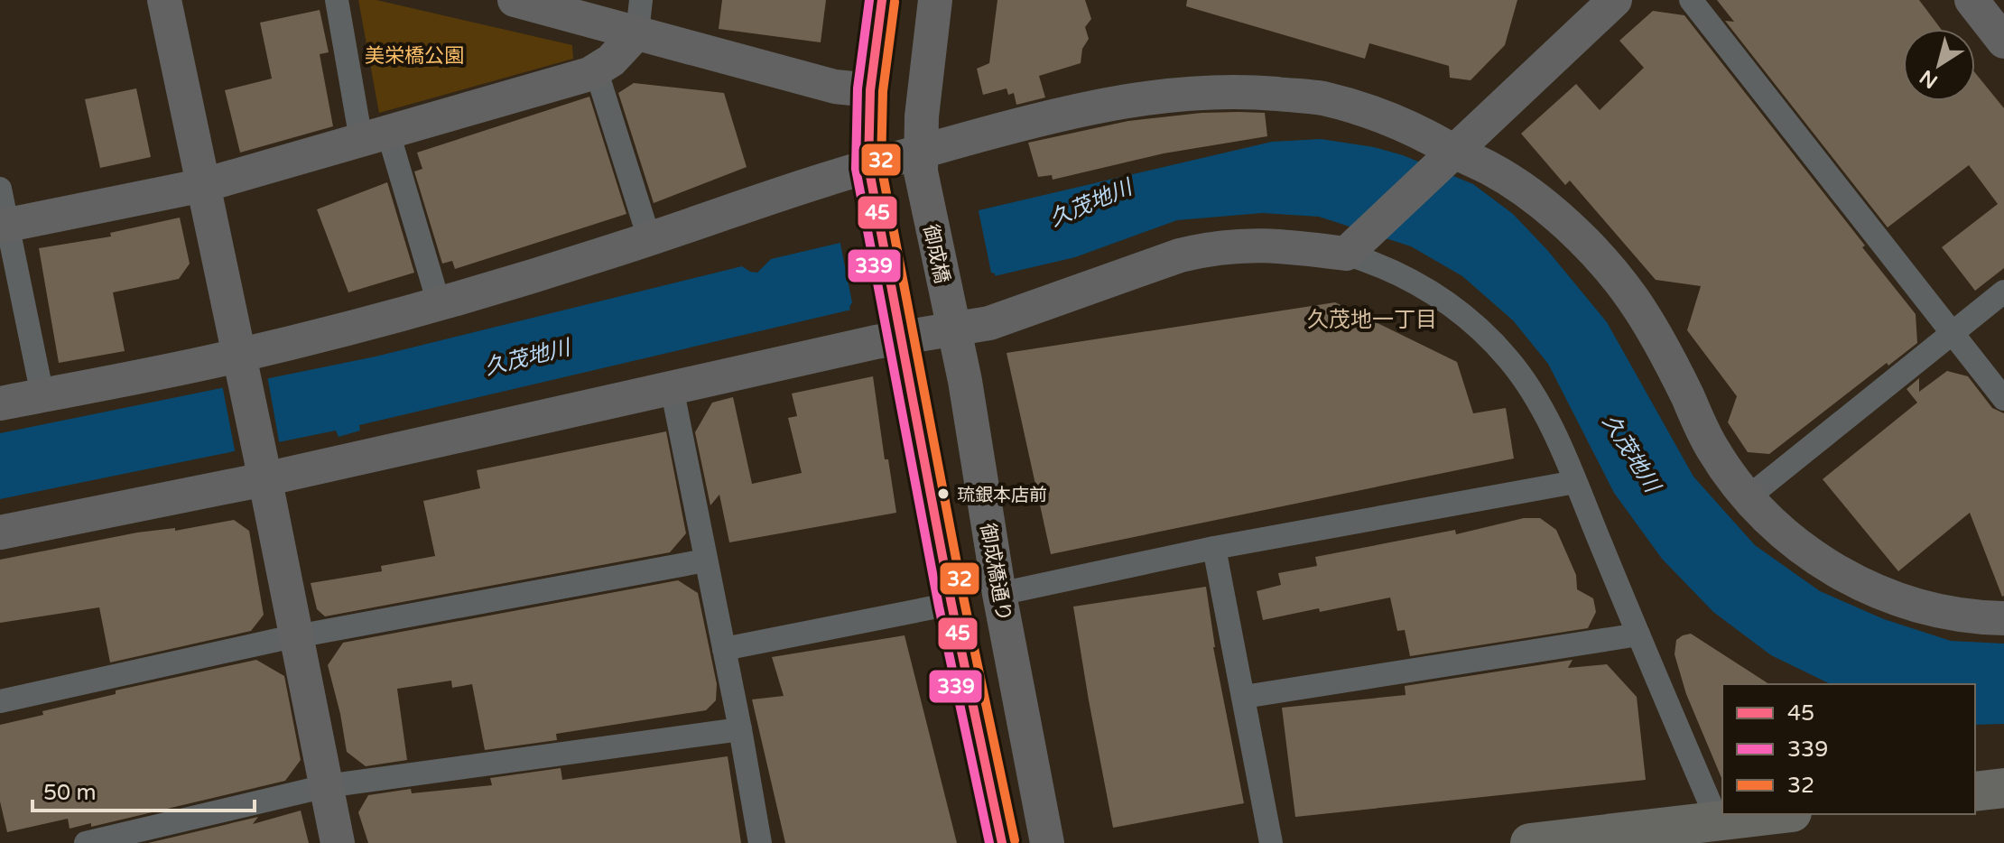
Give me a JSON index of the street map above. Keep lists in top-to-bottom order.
{
  "streets": {
    "street": ["御成橋", "御成橋通り"]
  },
  "crossings": [
    ["御成橋", "御成橋通り"]
  ],
  "districts": ["久茂地一丁目"],
  "water": ["久茂地川"],
  "parks": ["美栄橋公園"],
  "places": ["琉銀本店前"],
  "lines": ["transit line 45", "transit line 339", "transit line 32"],
  "legend": ["45", "339", "32"],
  "scale_bar": "50 m",
  "north": "bottom left"
}
